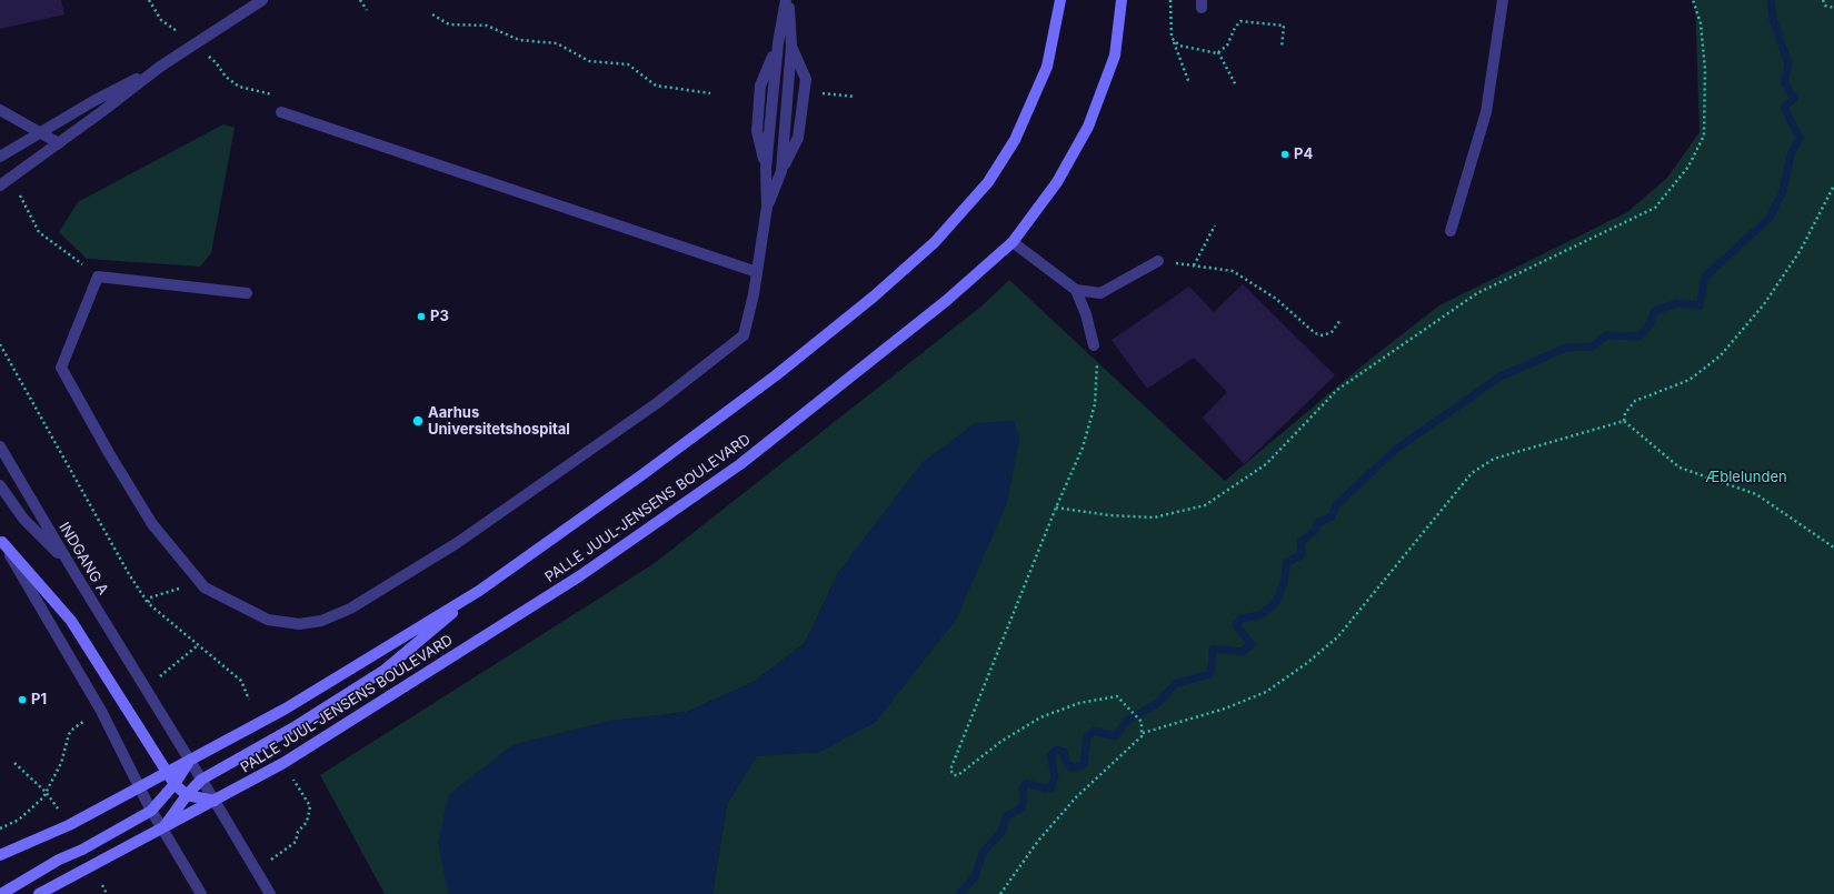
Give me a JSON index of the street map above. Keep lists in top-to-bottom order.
{
  "streets": {
    "street": ["PALLE JUUL-JENSENS BOULEVARD", "INDGANG A"]
  },
  "crossings": [
    ["PALLE JUUL-JENSENS BOULEVARD", "INDGANG A"]
  ],
  "parks": ["Æblelunden"],
  "places": [
    "P4",
    "P3",
    "Aarhus Universitetshospital",
    "P1"
  ]
}
